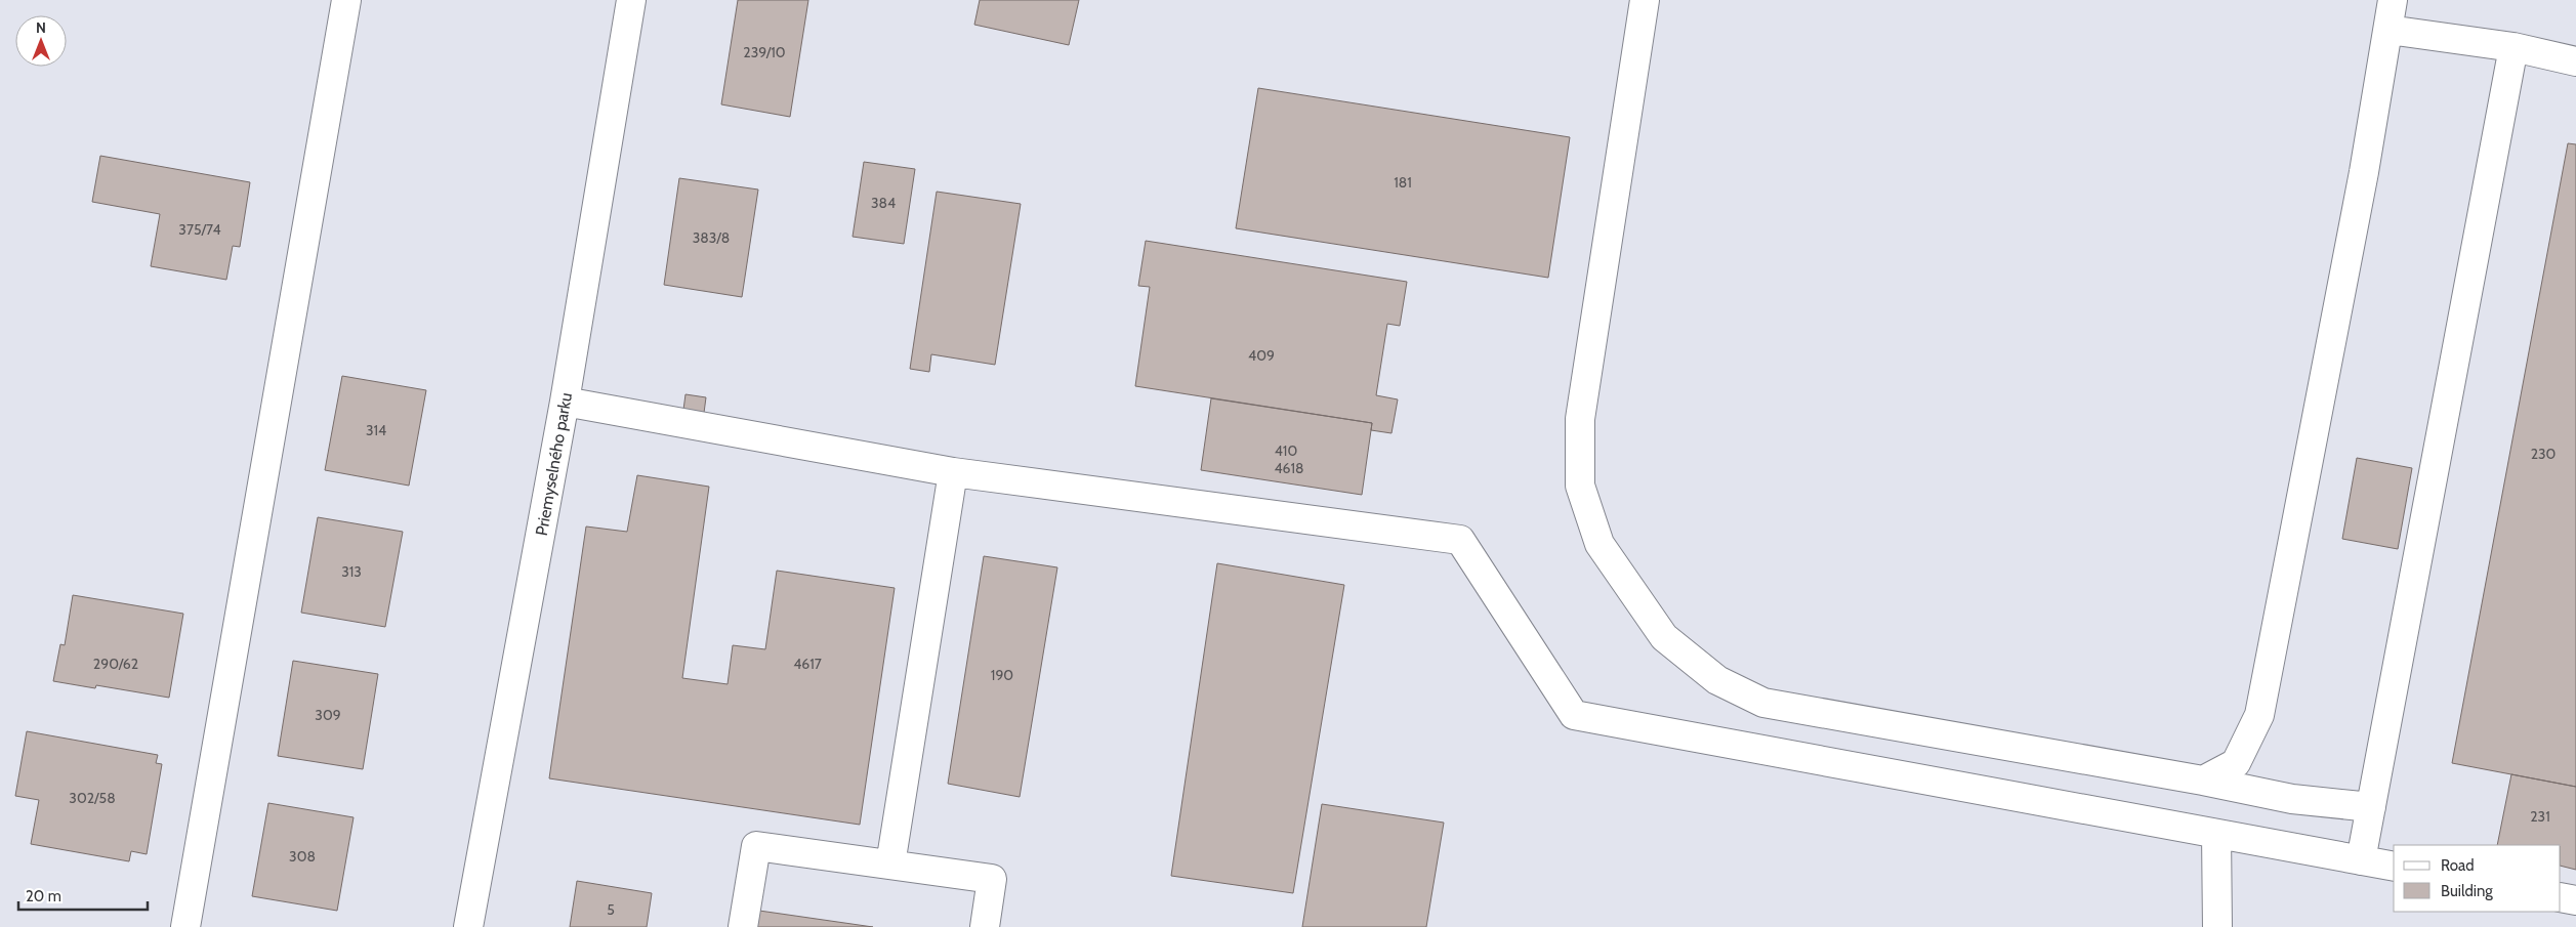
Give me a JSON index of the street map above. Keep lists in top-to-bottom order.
{
  "streets": {
    "street": ["Priemyselného parku"]
  },
  "house_numbers": [
    "239/10",
    "181",
    "384",
    "375/74",
    "383/8",
    "409",
    "314",
    "410",
    "230",
    "4618",
    "313",
    "290/62",
    "4617",
    "190",
    "309",
    "302/58",
    "231",
    "308",
    "5"
  ],
  "legend": ["Road", "Building"],
  "scale_bar": "20 m",
  "north": "top"
}
